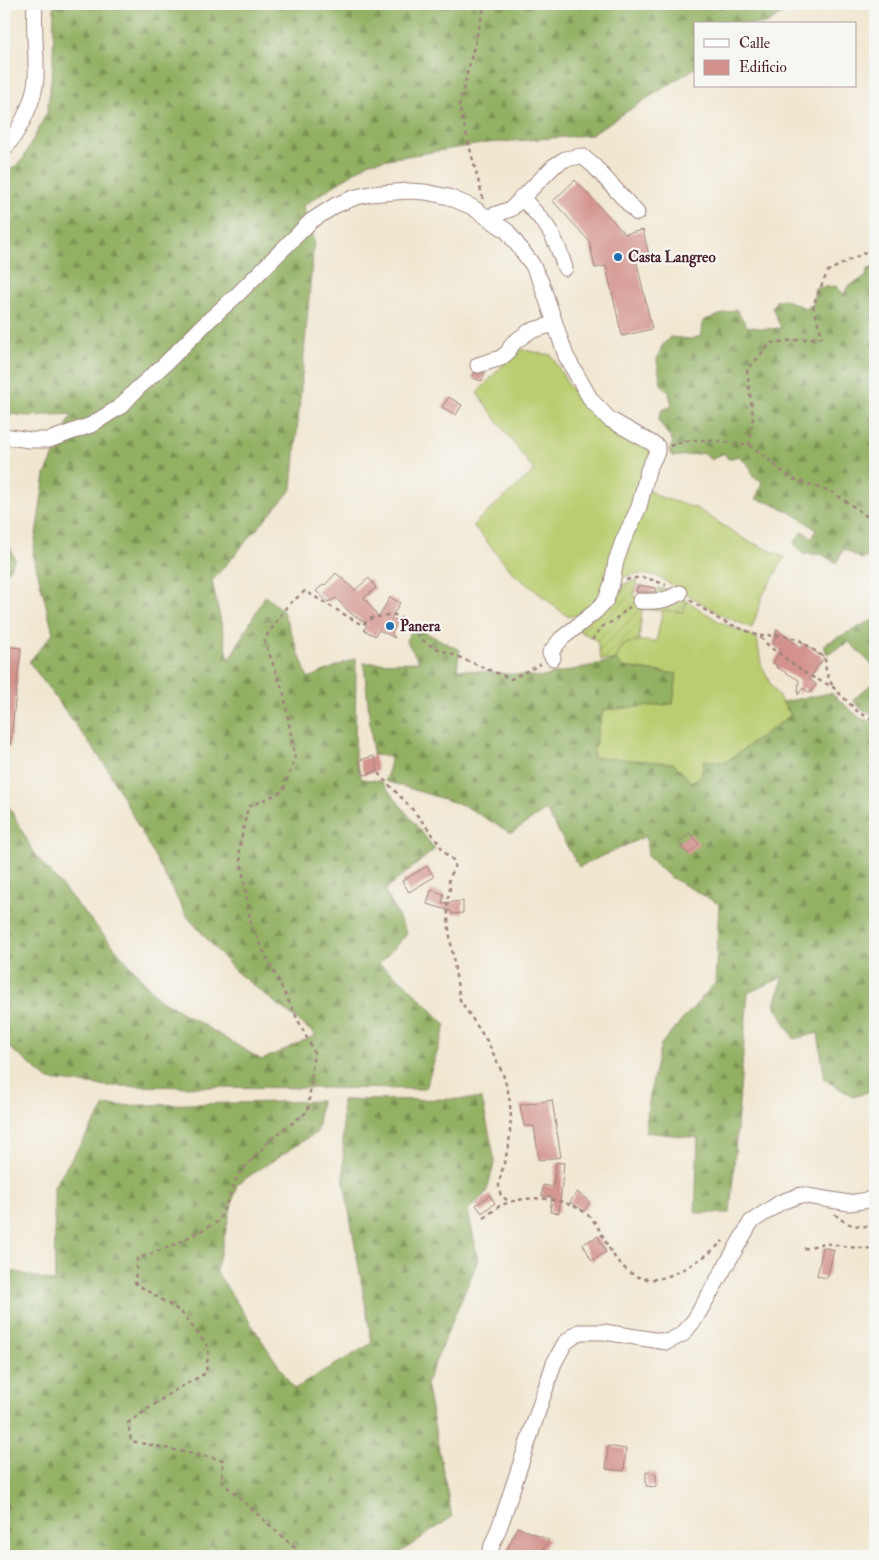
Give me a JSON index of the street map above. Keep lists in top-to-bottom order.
{
  "places": ["Casta Langreo", "Panera"],
  "legend": ["Calle", "Edificio"]
}
